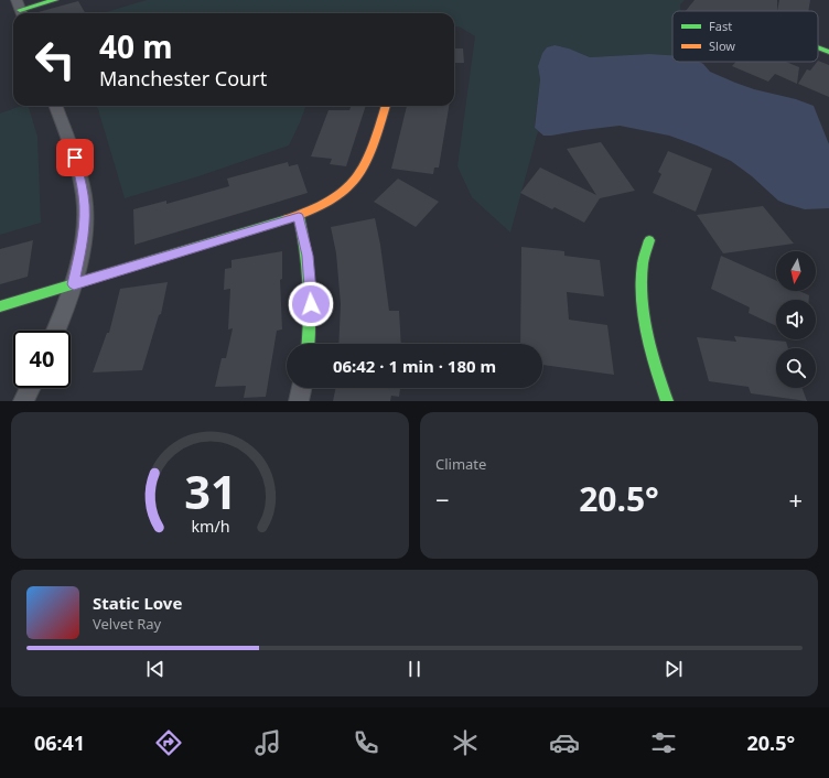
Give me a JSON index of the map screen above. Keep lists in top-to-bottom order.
{
  "legend": ["Fast", "Slow"],
  "north": "bottom",
  "page": {
    "turn": ["40 m", "Manchester Court"],
    "limit": "40",
    "trip": "06:42 · 1 min · 180 m",
    "tile": "Climate",
    "heat": ["−", "20.5°", "+"],
    "song": ["Static Love", "Velvet Ray"],
    "tabs": ["06:41", "20.5°"],
    "gauge": ["31", "km/h"]
  }
}
